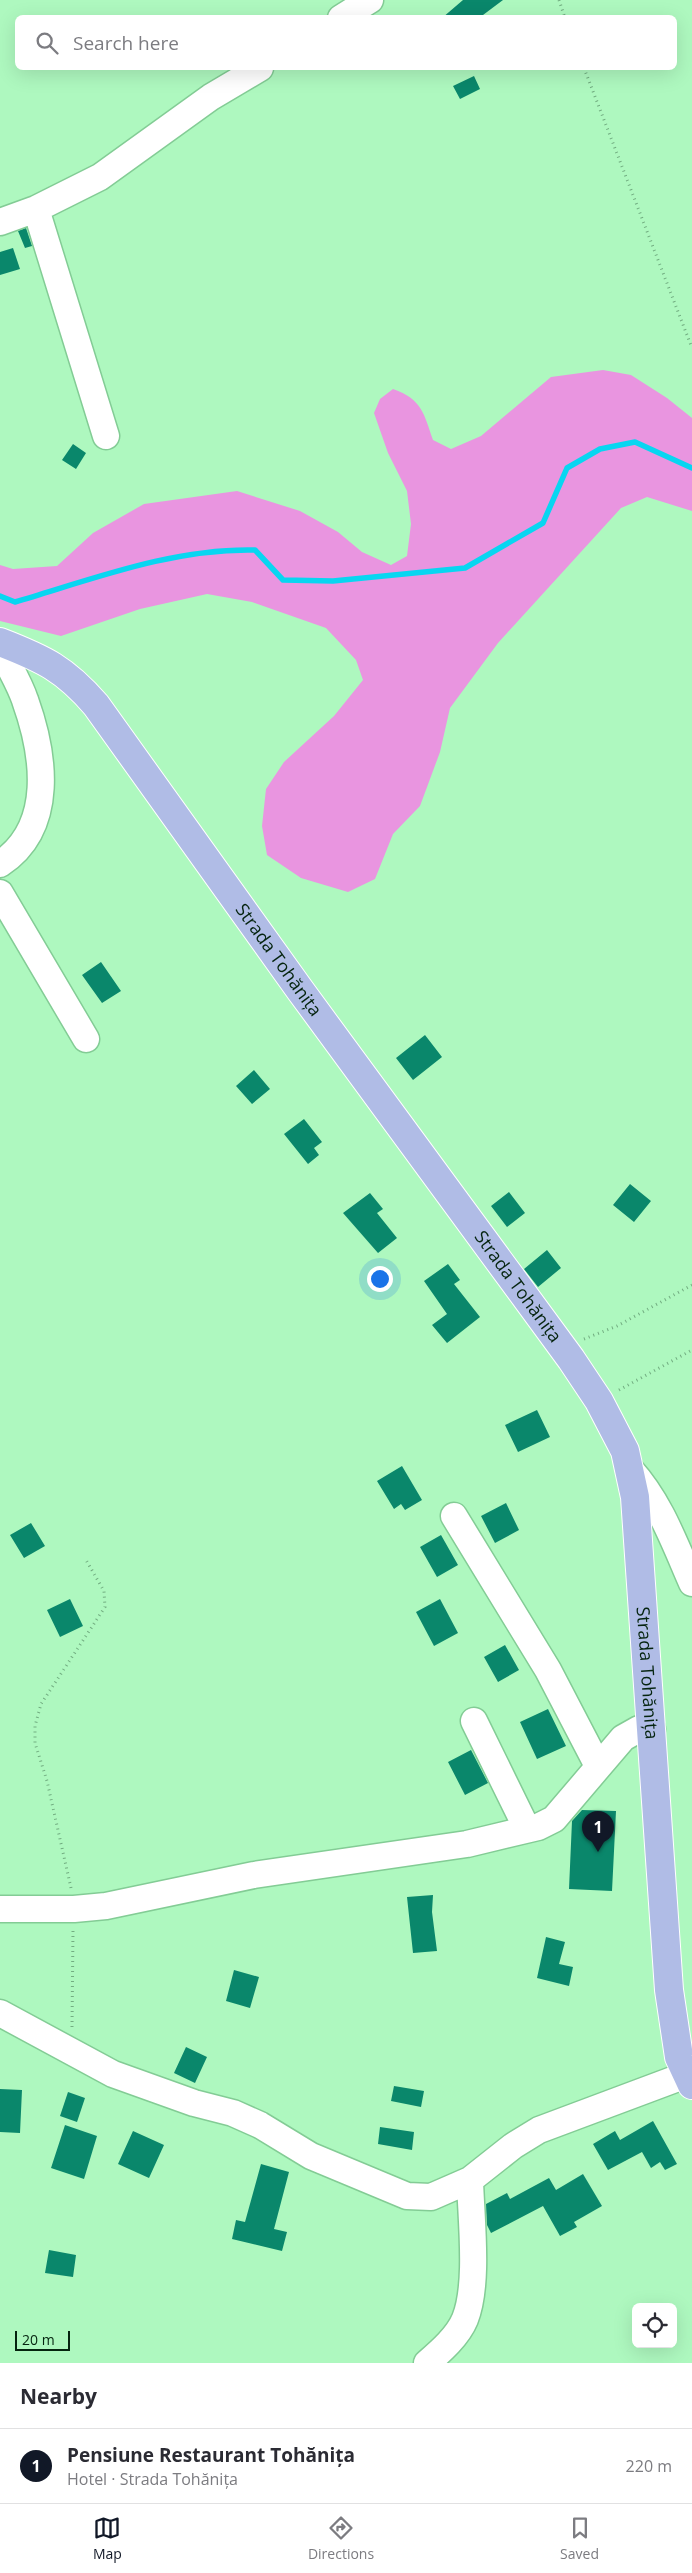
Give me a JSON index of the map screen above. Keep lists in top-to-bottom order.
{
  "streets": {
    "main road": ["Strada Tohănița"]
  },
  "scale_bar": "20 m",
  "page": {
    "search": "Search here",
    "pins": "1",
    "scale": "20 m",
    "heading": "Nearby",
    "list": [
      {
        "mark": "1",
        "name": "Pensiune Restaurant Tohănița",
        "note": "Hotel · Strada Tohănița",
        "value": "220 m"
      }
    ],
    "nav": ["Map", "Directions", "Saved"]
  }
}
